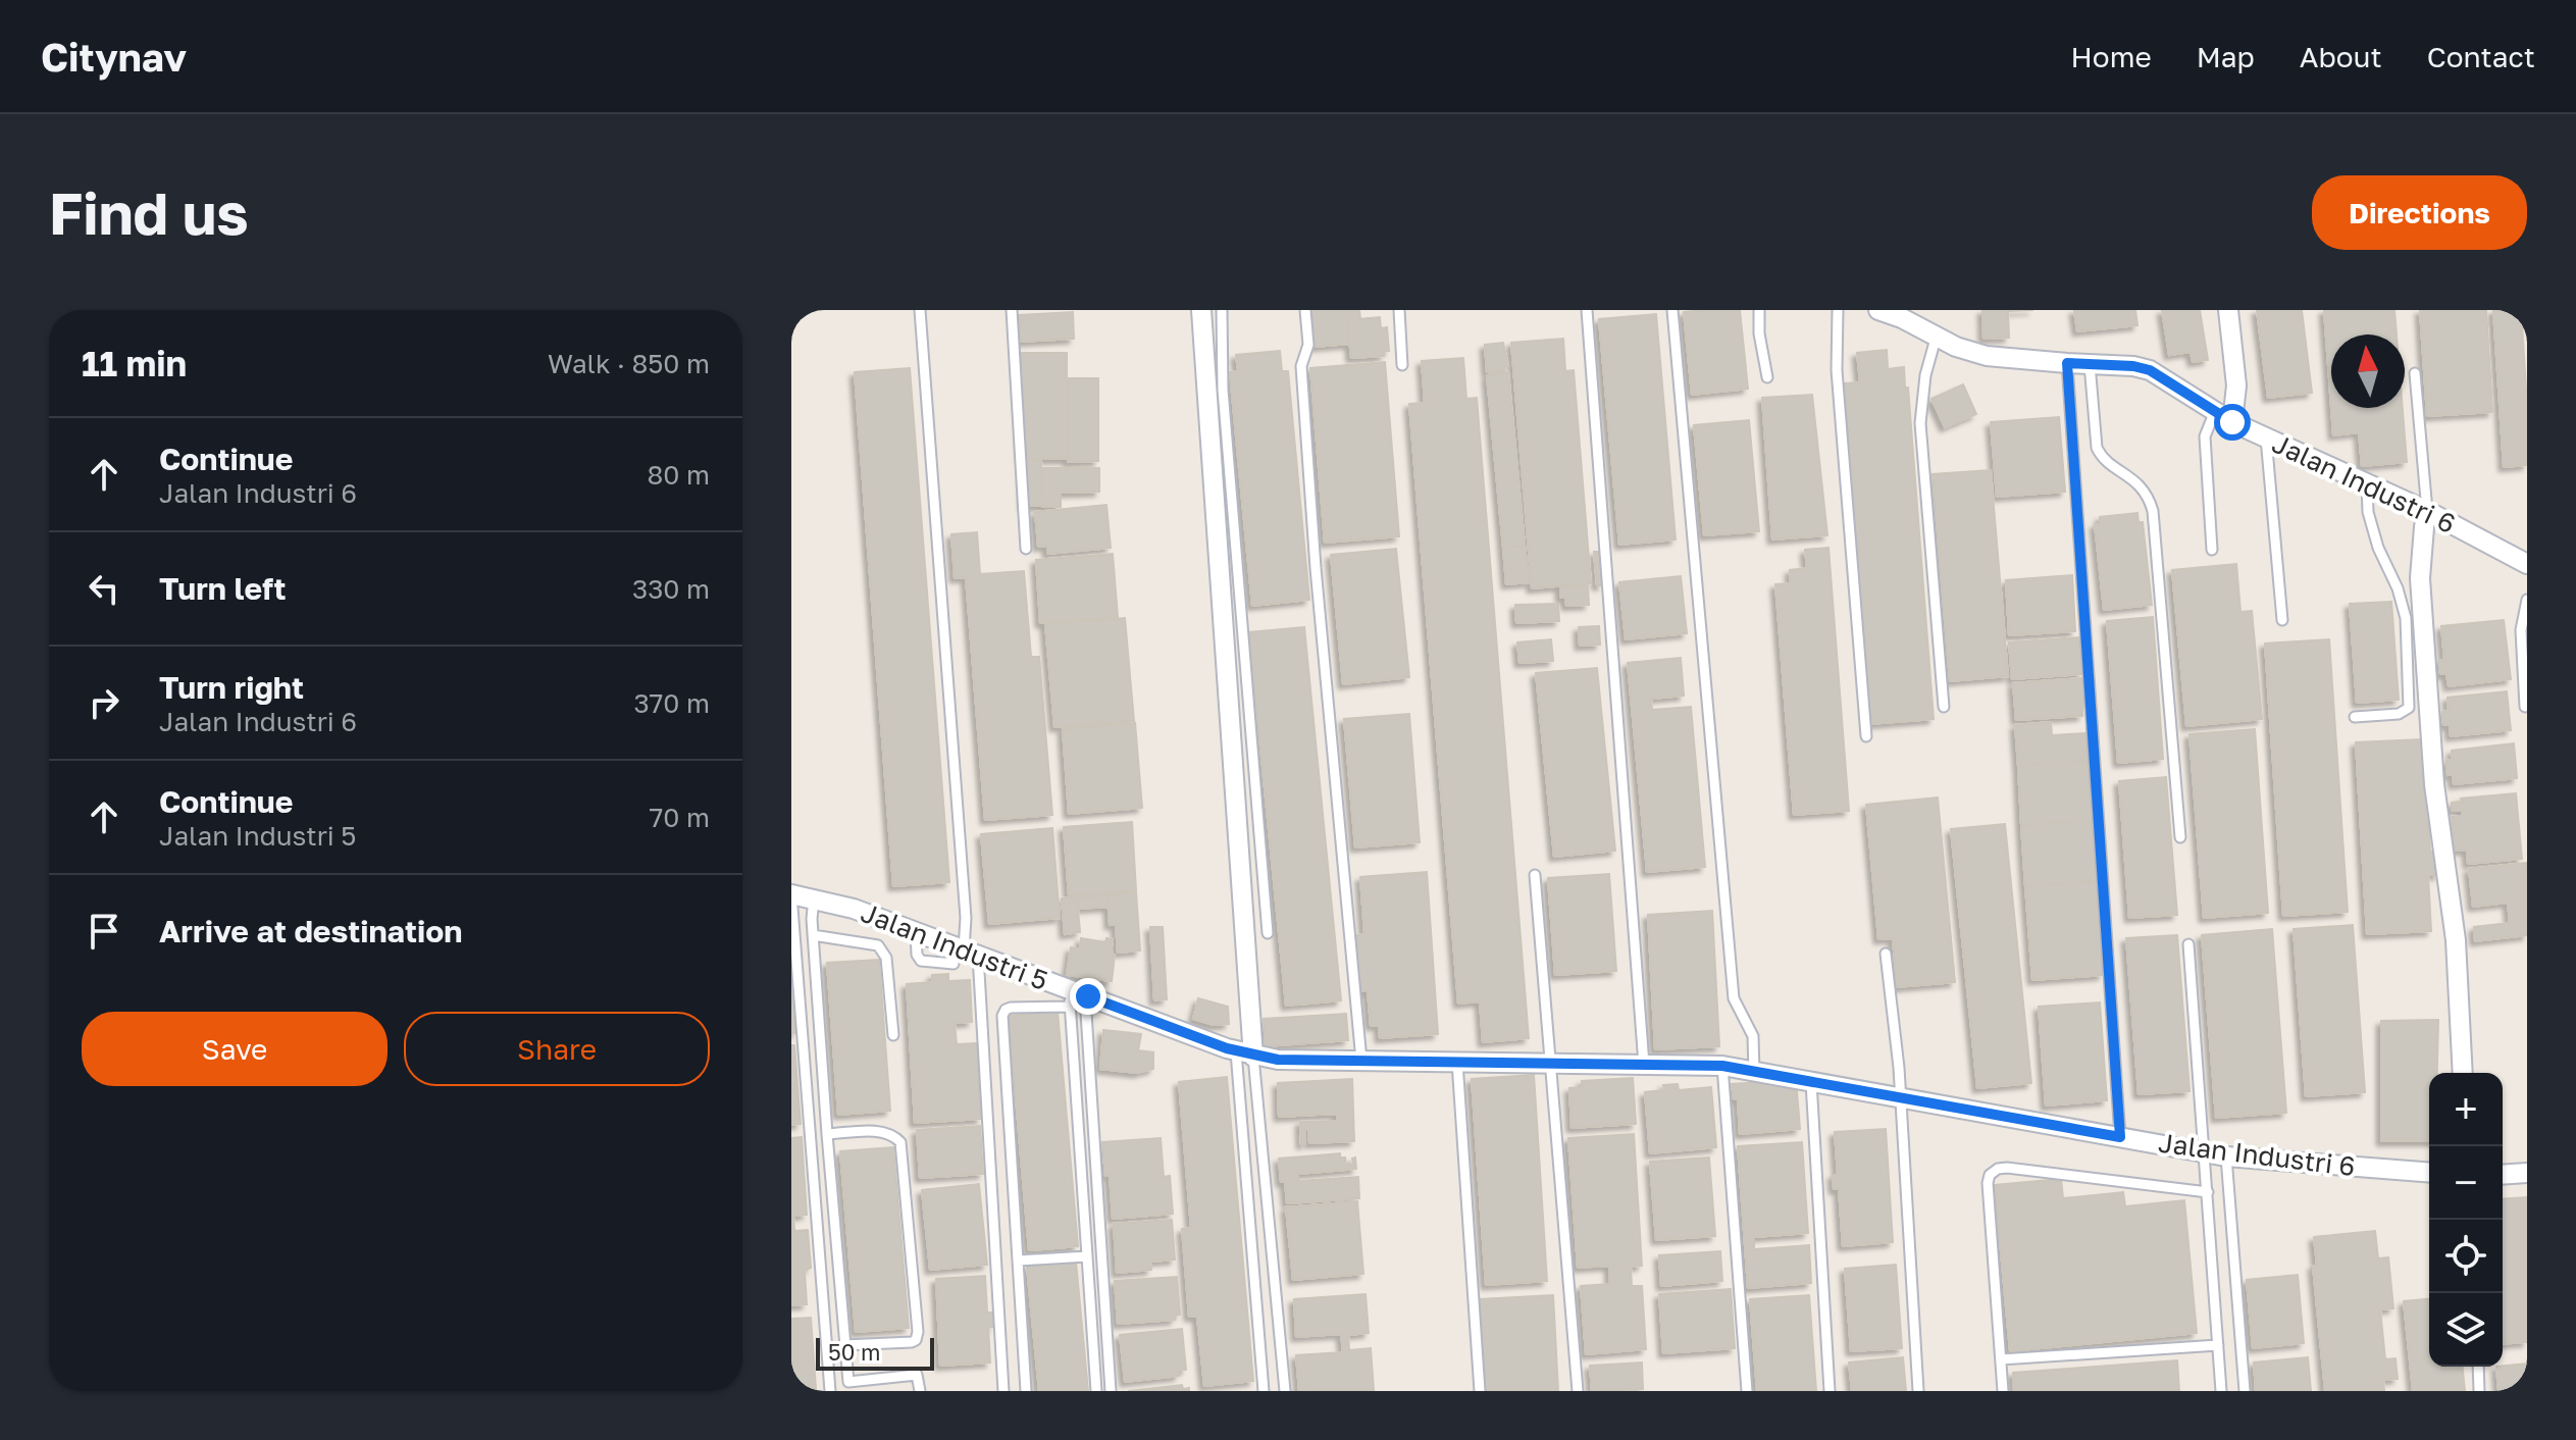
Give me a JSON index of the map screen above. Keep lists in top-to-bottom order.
{
  "streets": {
    "street": ["Jalan Industri 6", "Jalan Industri 5"]
  },
  "crossings": [
    ["Jalan Industri 6", "Jalan Industri 5"]
  ],
  "scale_bar": "50 m",
  "north": "top",
  "page": {
    "header": "Citynav",
    "nav": [
      "Home",
      "Map",
      "About",
      "Contact"
    ],
    "buttons": [
      "Directions",
      ["Save", "Share"]
    ],
    "title": "Find us",
    "heading": ["11 min", "Walk · 850 m"],
    "list": [
      ["Continue", "Jalan Industri 6", "80 m"],
      ["Turn left", "330 m"],
      ["Turn right", "Jalan Industri 6", "370 m"],
      ["Continue", "Jalan Industri 5", "70 m"],
      "Arrive at destination"
    ],
    "map_buttons": ["+", "−"],
    "scale": "50 m"
  }
}
